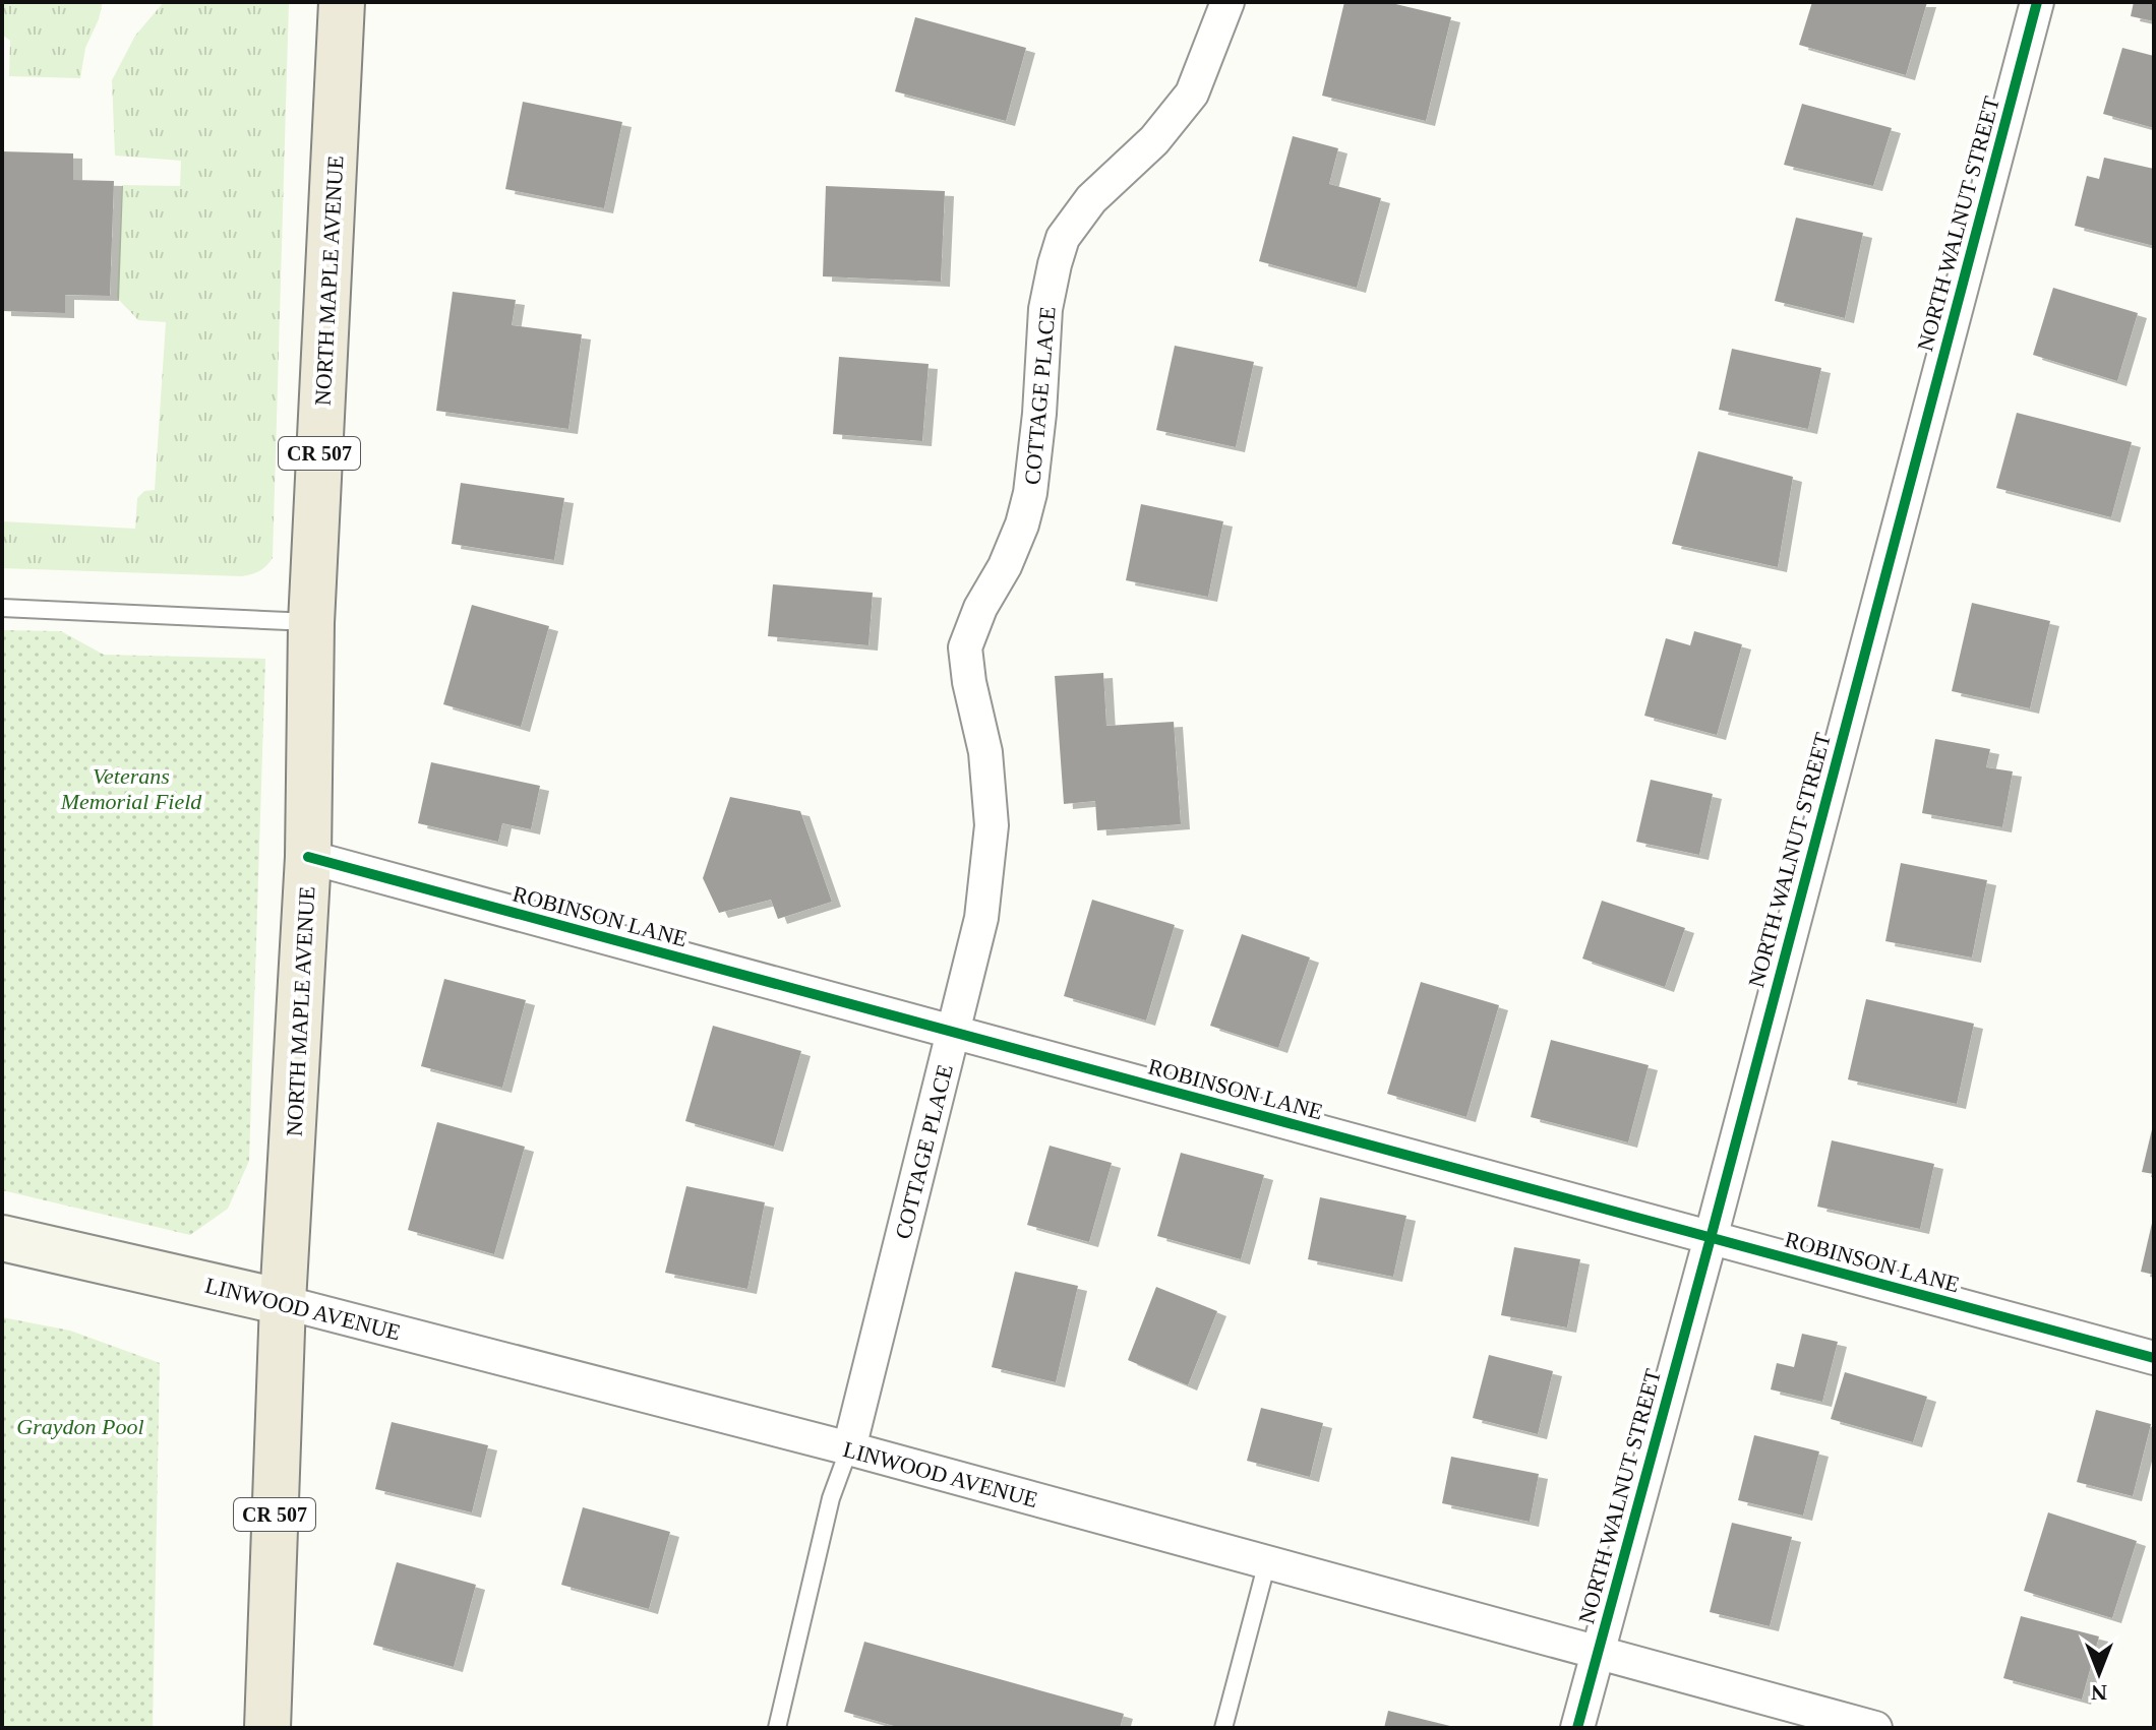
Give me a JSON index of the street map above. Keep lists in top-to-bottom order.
{
  "streets": {
    "main road": ["NORTH MAPLE AVENUE", "CR 507", "LINWOOD AVENUE"],
    "street": ["NORTH WALNUT STREET", "COTTAGE PLACE", "ROBINSON LANE"]
  },
  "crossings": [
    ["NORTH WALNUT STREET", "ROBINSON LANE"],
    ["NORTH WALNUT STREET", "LINWOOD AVENUE"],
    ["NORTH MAPLE AVENUE", "ROBINSON LANE"],
    ["NORTH MAPLE AVENUE", "LINWOOD AVENUE"],
    ["COTTAGE PLACE", "ROBINSON LANE"],
    ["COTTAGE PLACE", "LINWOOD AVENUE"]
  ],
  "parks": ["Veterans Memorial Field", "Graydon Pool"],
  "north": "bottom"
}
